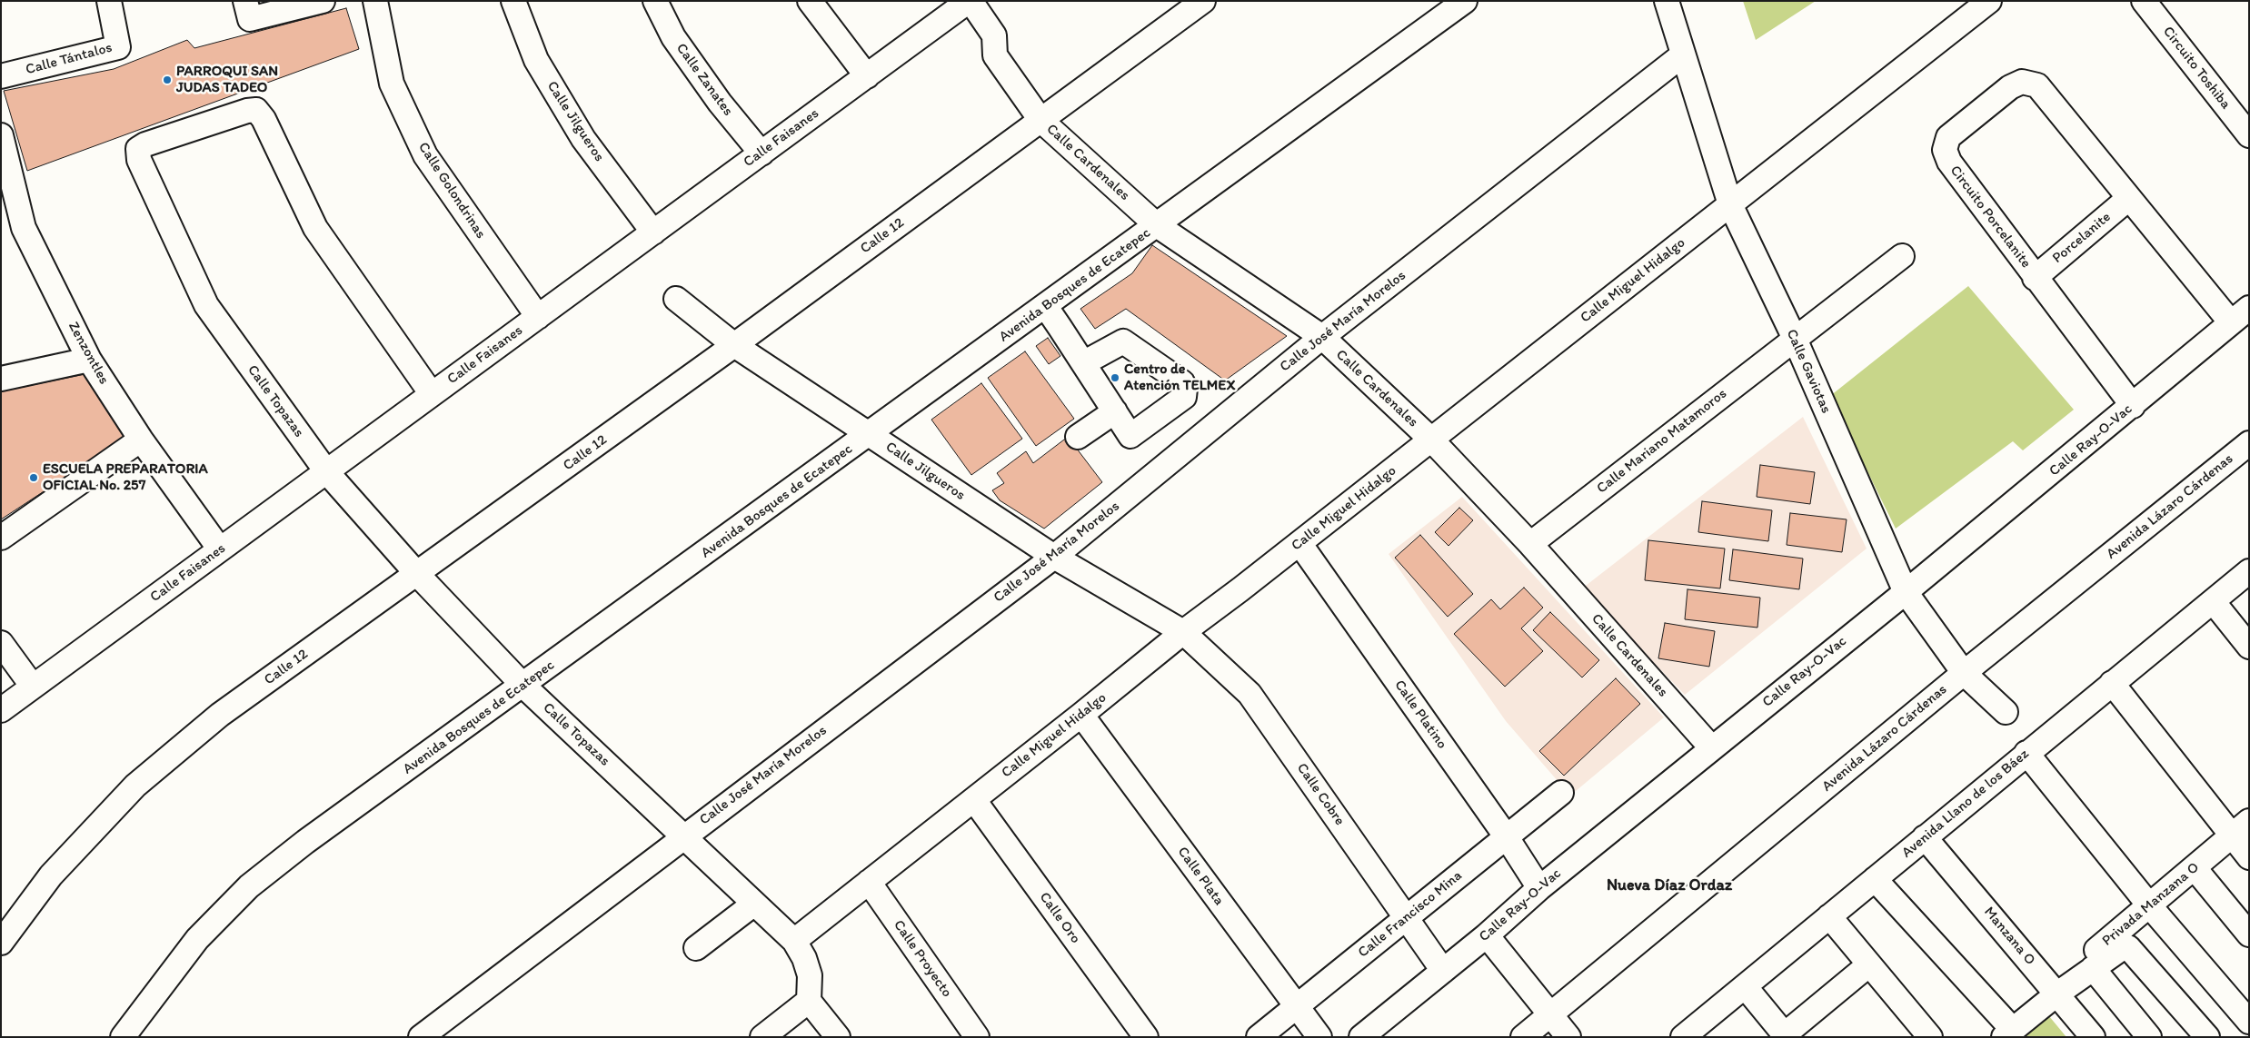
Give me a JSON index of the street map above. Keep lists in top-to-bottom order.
{
  "streets": {
    "street": [
      "Calle Tántalos",
      "Circuito Toshiba",
      "Calle Zanates",
      "Calle Jilgueros",
      "Calle Faisanes",
      "Calle Cardenales",
      "Calle Golondrinas",
      "Circuito Porcelanite",
      "Calle 12",
      "Porcelanite",
      "Calle Miguel Hidalgo",
      "Avenida Bosques de Ecatepec",
      "Calle José María Morelos",
      "Zenzontles",
      "Calle Gaviotas",
      "Calle Topazas",
      "Calle Ray-O-Vac",
      "Calle Mariano Matamoros",
      "Avenida Lázaro Cárdenas",
      "Calle Platino",
      "Calle Cobre",
      "Avenida Llano de los Báez",
      "Calle Plata",
      "Privada Manzana O",
      "Calle Francisco Mina",
      "Calle Oro",
      "Manzana O",
      "Calle Proyecto"
    ]
  },
  "crossings": [
    ["Calle Zanates", "Calle Faisanes"],
    ["Calle Jilgueros", "Calle Faisanes"],
    ["Calle Jilgueros", "Calle 12"],
    ["Calle Jilgueros", "Calle Miguel Hidalgo"],
    ["Calle Jilgueros", "Avenida Bosques de Ecatepec"],
    ["Calle Jilgueros", "Calle José María Morelos"],
    ["Calle Jilgueros", "Calle Cobre"],
    ["Calle Faisanes", "Calle Cardenales"],
    ["Calle Faisanes", "Calle Golondrinas"],
    ["Calle Faisanes", "Zenzontles"],
    ["Calle Faisanes", "Calle Topazas"],
    ["Calle Cardenales", "Calle 12"],
    ["Calle Cardenales", "Calle Miguel Hidalgo"],
    ["Calle Cardenales", "Avenida Bosques de Ecatepec"],
    ["Calle Cardenales", "Calle José María Morelos"],
    ["Calle Cardenales", "Calle Ray-O-Vac"],
    ["Calle Cardenales", "Calle Mariano Matamoros"],
    ["Circuito Porcelanite", "Porcelanite"],
    ["Circuito Porcelanite", "Calle Ray-O-Vac"],
    ["Calle 12", "Calle Topazas"],
    ["Calle Miguel Hidalgo", "Calle Gaviotas"],
    ["Calle Miguel Hidalgo", "Calle Topazas"],
    ["Calle Miguel Hidalgo", "Calle Platino"],
    ["Calle Miguel Hidalgo", "Calle Cobre"],
    ["Calle Miguel Hidalgo", "Calle Plata"],
    ["Calle Miguel Hidalgo", "Calle Oro"],
    ["Calle Miguel Hidalgo", "Calle Proyecto"],
    ["Avenida Bosques de Ecatepec", "Calle Topazas"],
    ["Calle José María Morelos", "Calle Gaviotas"],
    ["Calle José María Morelos", "Calle Topazas"],
    ["Calle Gaviotas", "Calle Ray-O-Vac"],
    ["Calle Gaviotas", "Calle Mariano Matamoros"],
    ["Calle Gaviotas", "Avenida Lázaro Cárdenas"],
    ["Calle Ray-O-Vac", "Calle Platino"],
    ["Calle Ray-O-Vac", "Calle Cobre"],
    ["Calle Platino", "Calle Francisco Mina"],
    ["Calle Cobre", "Calle Francisco Mina"],
    ["Avenida Llano de los Báez", "Manzana O"],
    ["Calle Plata", "Calle Francisco Mina"],
    ["Privada Manzana O", "Manzana O"]
  ],
  "districts": ["Nueva Díaz Ordaz"],
  "places": ["PARROQUI SAN JUDAS TADEO", "Centro de Atención TELMEX", "ESCUELA PREPARATORIA OFICIAL No. 257"]
}
